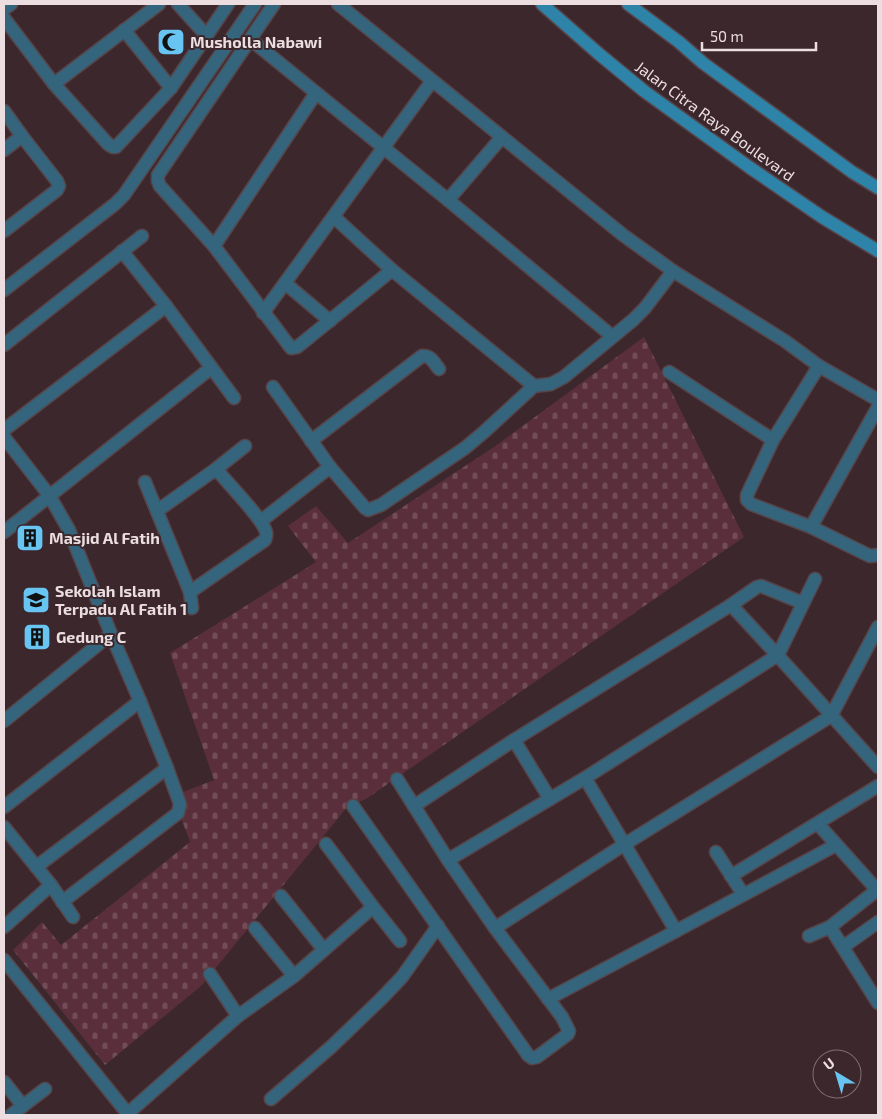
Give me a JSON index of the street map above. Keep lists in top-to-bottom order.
{
  "streets": {
    "main road": ["Jalan Citra Raya Boulevard"]
  },
  "places": {
    "mosque": ["Musholla Nabawi"],
    "building": ["Masjid Al Fatih", "Gedung C"],
    "school or university": ["Sekolah Islam Terpadu Al Fatih 1"]
  },
  "scale_bar": "50 m",
  "north": "top left"
}
